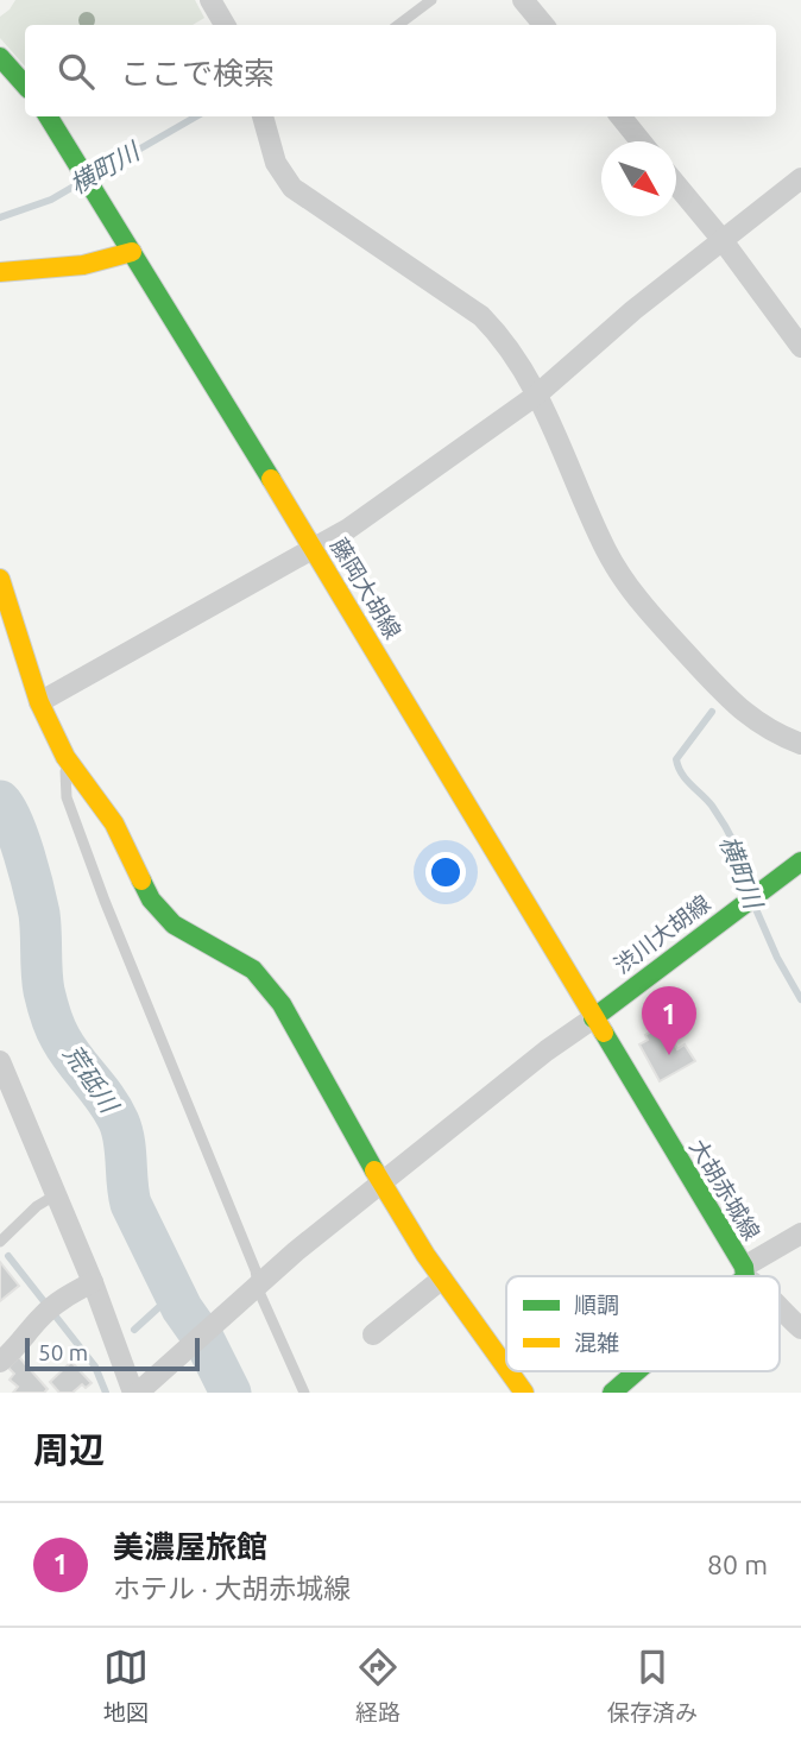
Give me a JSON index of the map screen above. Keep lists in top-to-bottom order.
{
  "streets": {
    "main road": ["藤岡大胡線", "渋川大胡線", "大胡赤城線"]
  },
  "crossings": [
    ["藤岡大胡線", "渋川大胡線"],
    ["藤岡大胡線", "大胡赤城線"],
    ["渋川大胡線", "大胡赤城線"]
  ],
  "water": ["横町川", "荒砥川"],
  "legend": ["順調", "混雑"],
  "scale_bar": "50 m",
  "north": "bottom right",
  "page": {
    "search": "ここで検索",
    "pins": "1",
    "scale": "50 m",
    "heading": "周辺",
    "list": [
      {
        "mark": "1",
        "name": "美濃屋旅館",
        "note": "ホテル · 大胡赤城線",
        "value": "80 m"
      }
    ],
    "nav": ["地図", "経路", "保存済み"]
  }
}
